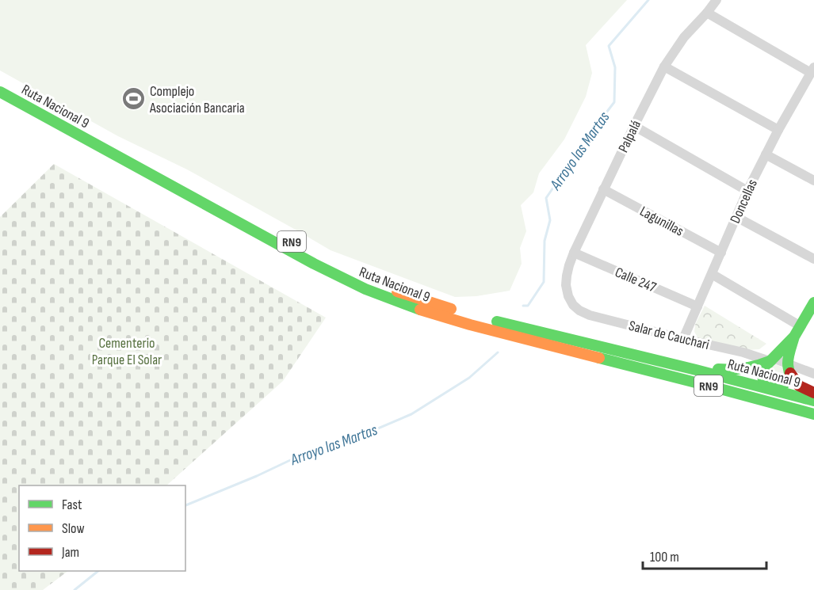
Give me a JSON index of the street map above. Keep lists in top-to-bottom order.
{
  "streets": {
    "main road": ["Ruta Nacional 9", "RN9"],
    "street": [
      "Palpalá",
      "Doncellas",
      "Lagunillas",
      "Calle 247",
      "Salar de Cauchari"
    ]
  },
  "crossings": [
    ["Ruta Nacional 9", "Salar de Cauchari"],
    ["Palpalá", "Lagunillas"],
    ["Palpalá", "Calle 247"],
    ["Palpalá", "Salar de Cauchari"],
    ["Doncellas", "Lagunillas"],
    ["Doncellas", "Calle 247"],
    ["Doncellas", "Salar de Cauchari"]
  ],
  "water": ["Arroyo las Martas"],
  "parks": ["Cementerio Parque El Solar"],
  "places": {
    "sports": ["Complejo Asociación Bancaria"]
  },
  "legend": ["Fast", "Slow", "Jam"],
  "scale_bar": "100 m"
}
